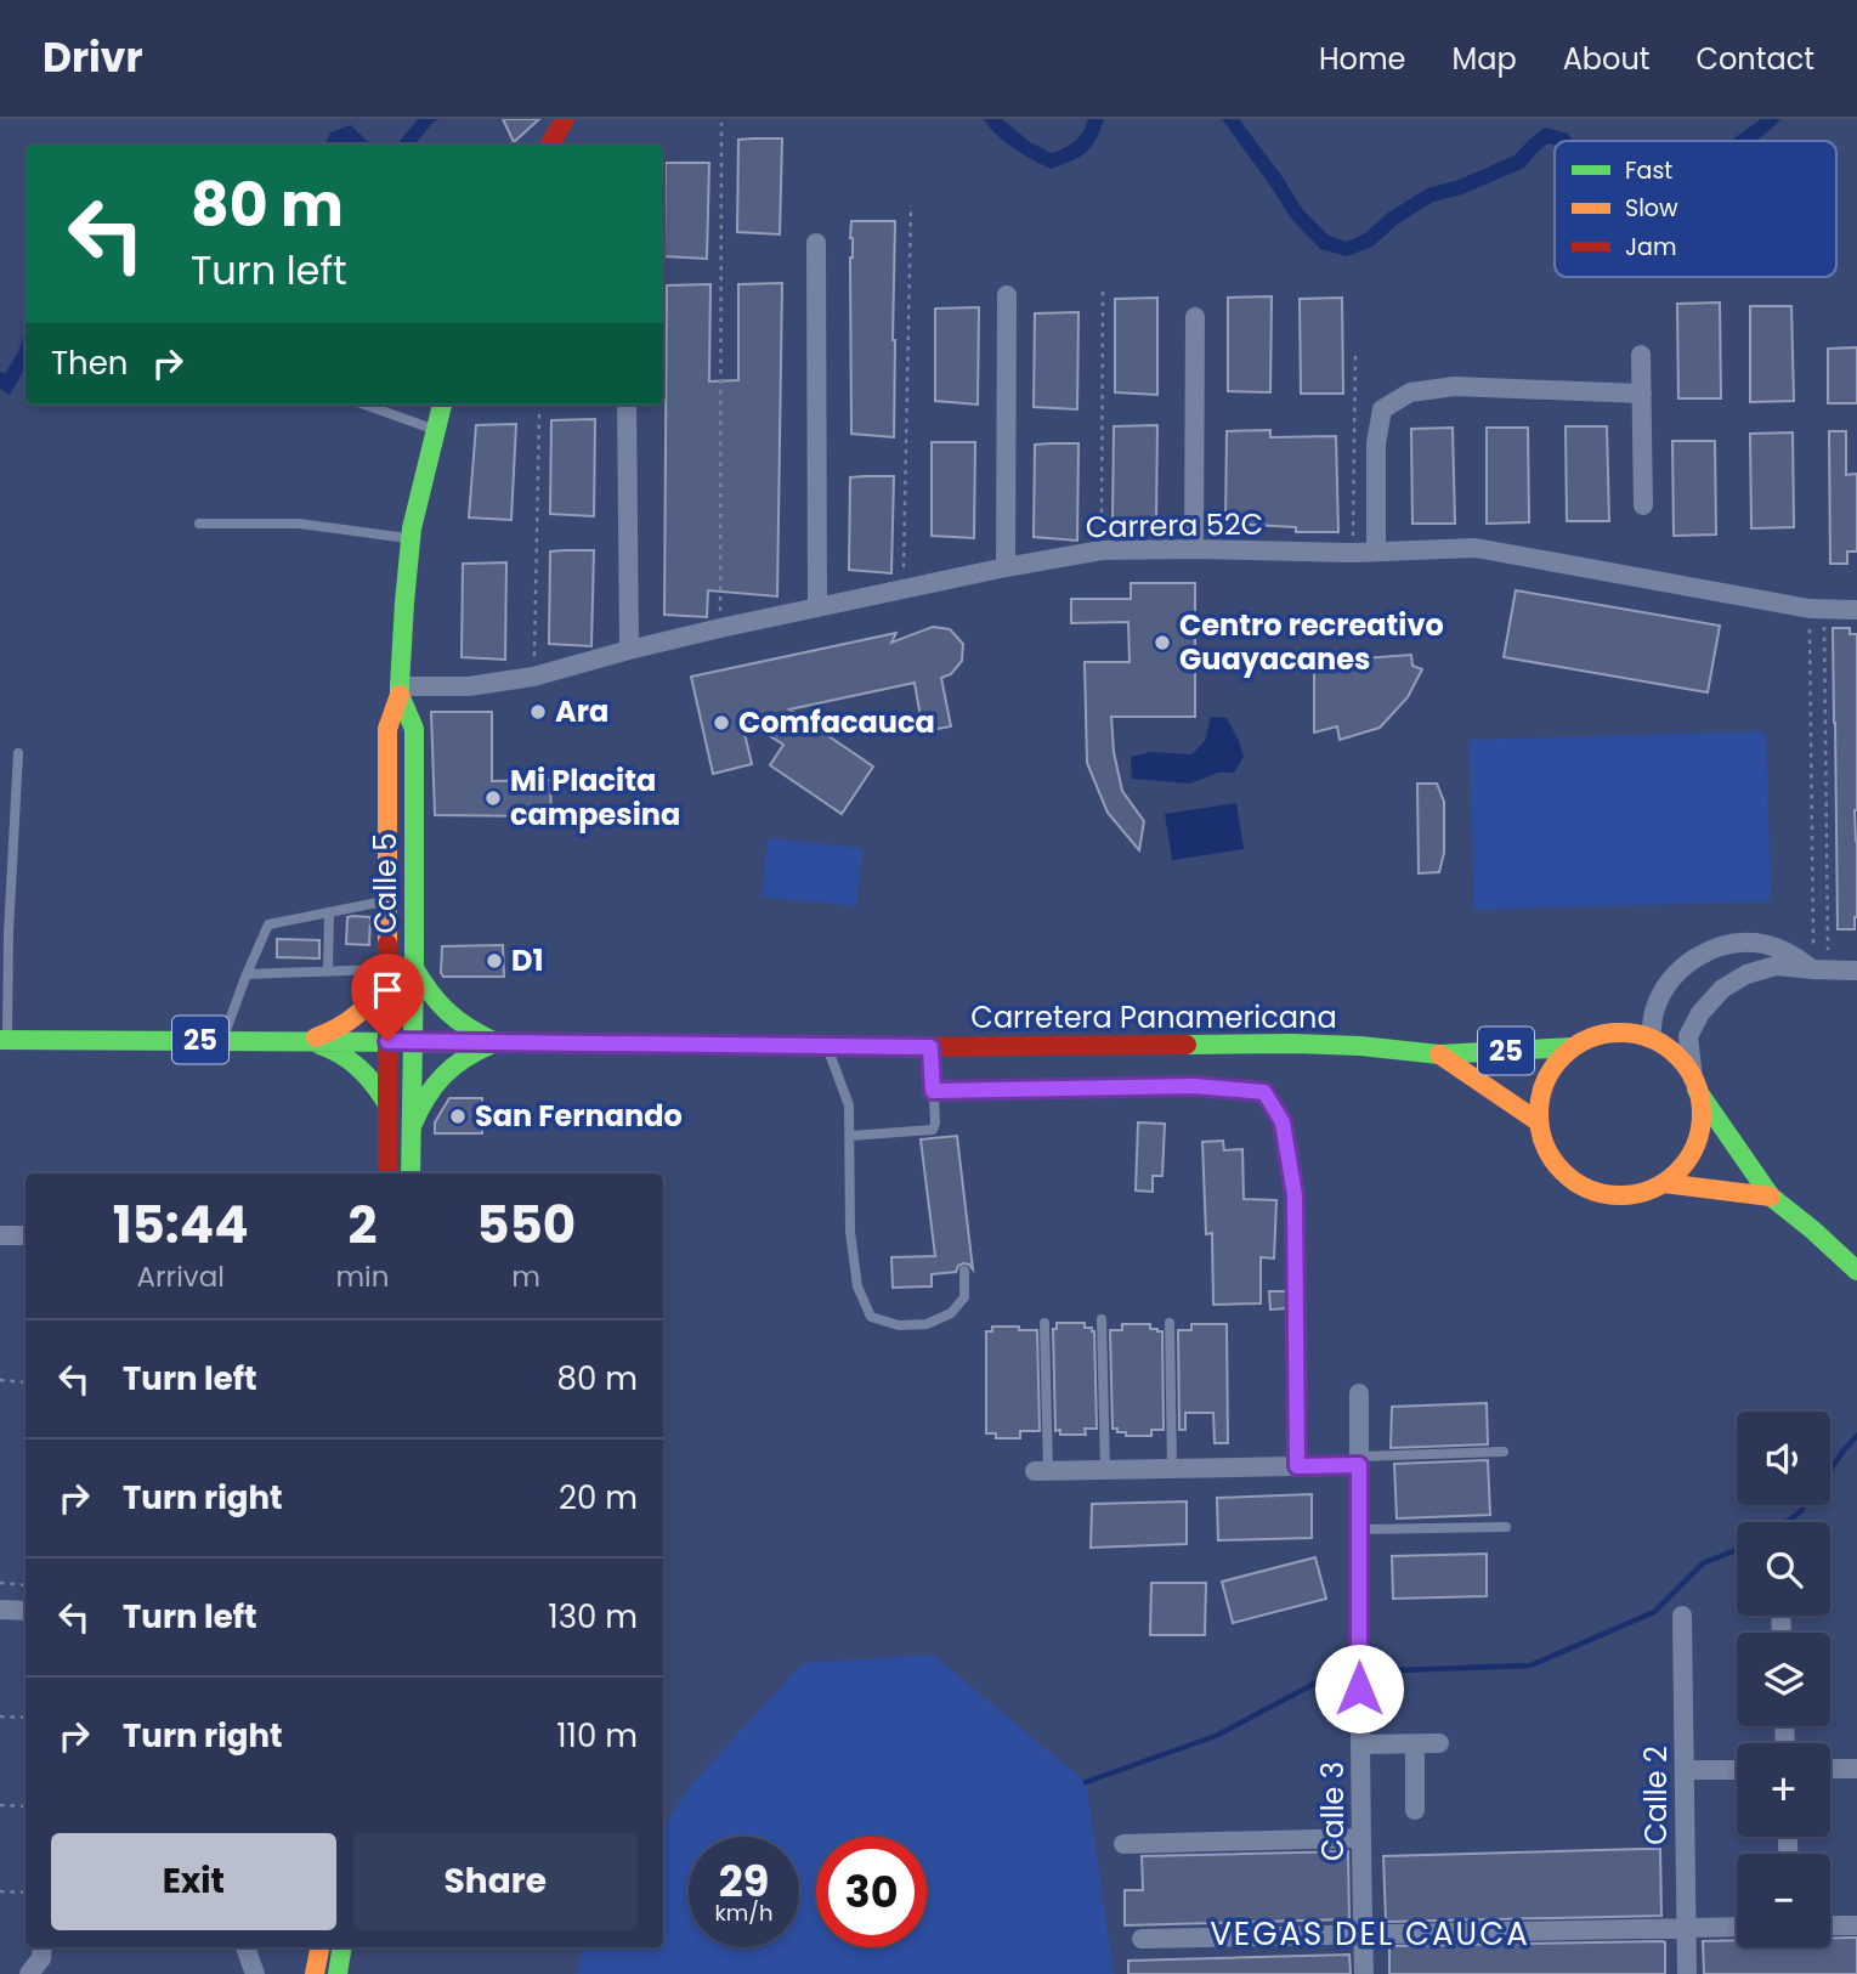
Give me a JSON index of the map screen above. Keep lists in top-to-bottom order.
{
  "streets": {
    "main road": ["Calle 5", "Carretera Panamericana", "25"],
    "street": ["Carrera 52C", "Calle 2", "Calle 3"]
  },
  "crossings": [
    ["Carrera 52C", "Calle 5"],
    ["Calle 5", "Carretera Panamericana"]
  ],
  "districts": ["VEGAS DEL CAUCA"],
  "places": [
    "Centro recreativo Guayacanes",
    "Ara",
    "Comfacauca",
    "Mi Placita campesina",
    "D1",
    "San Fernando"
  ],
  "legend": ["Fast", "Slow", "Jam"],
  "page": {
    "header": "Drivr",
    "nav": [
      "Home",
      "Map",
      "About",
      "Contact"
    ],
    "turn": ["80 m", "Turn left"],
    "then": "Then",
    "eta": [
      "15:44",
      "Arrival",
      "2",
      "min",
      "550",
      "m"
    ],
    "list": [
      {
        "name": "Turn left",
        "value": "80 m"
      },
      {
        "name": "Turn right",
        "value": "20 m"
      },
      {
        "name": "Turn left",
        "value": "130 m"
      },
      {
        "name": "Turn right",
        "value": "110 m"
      }
    ],
    "map_buttons": ["+", "−"],
    "buttons": ["Exit", "Share"],
    "speed": "29 km/h",
    "limit": "30"
  }
}
